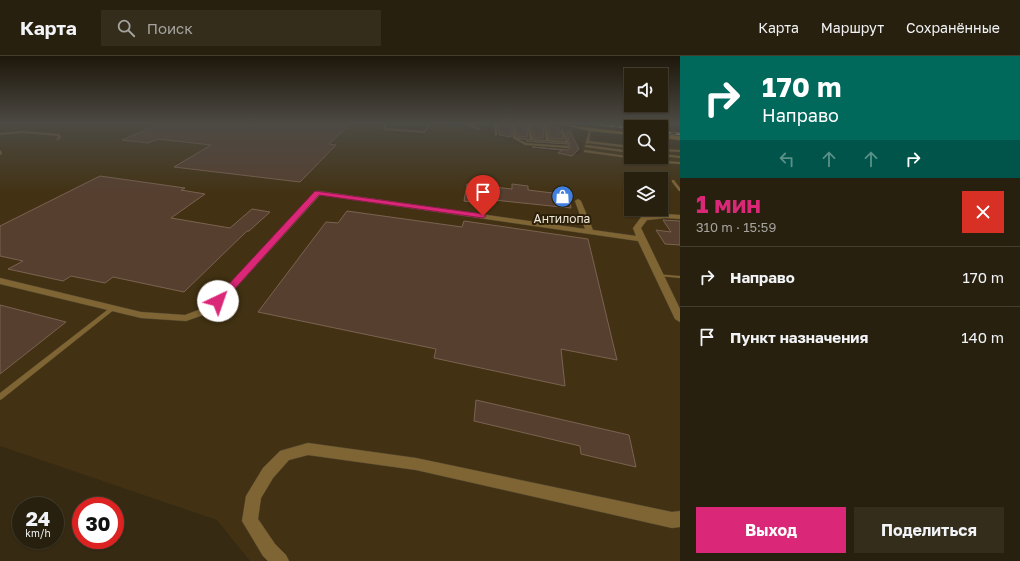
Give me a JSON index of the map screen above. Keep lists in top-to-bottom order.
{
  "places": {
    "shop": ["Aнтилопа"]
  },
  "page": {
    "header": "Карта",
    "search": "Поиск",
    "nav": ["Карта", "Маршрут", "Сохранённые"],
    "turn": ["170 m", "Направо"],
    "heading": ["1 мин", "310 m · 15:59"],
    "list": [
      {
        "name": "Направо",
        "value": "170 m"
      },
      {
        "name": "Пункт назначения",
        "value": "140 m"
      }
    ],
    "speed": "24 km/h",
    "limit": "30",
    "buttons": ["Выход", "Поделиться"]
  }
}
